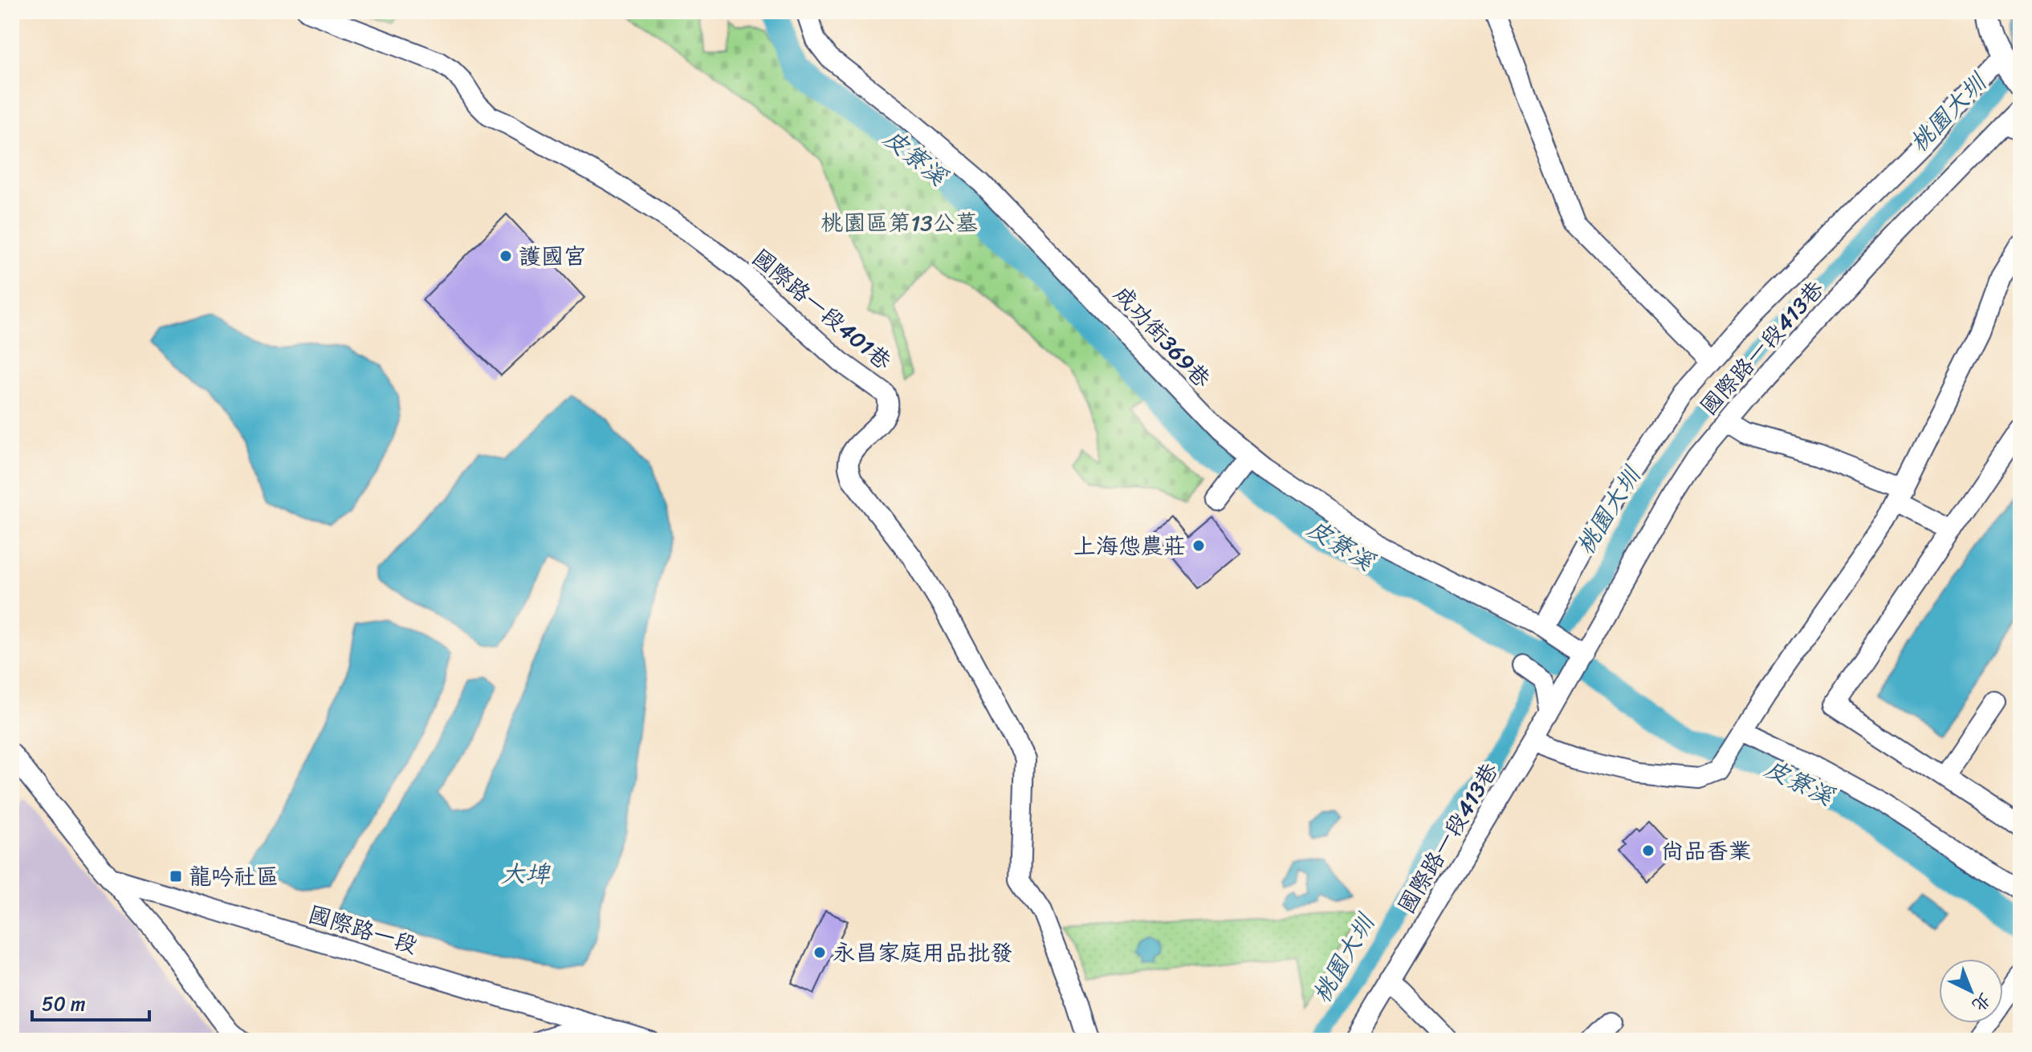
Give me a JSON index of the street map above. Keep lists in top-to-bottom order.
{
  "streets": {
    "street": [
      "國際路一段401巷",
      "成功街369巷",
      "國際路一段413巷",
      "國際路一段"
    ]
  },
  "crossings": [
    ["成功街369巷", "國際路一段413巷"]
  ],
  "water": ["桃園大圳", "皮寮溪", "大埤"],
  "parks": ["桃園區第13公墓"],
  "places": {
    "other": [
      "護國宮",
      "上海怹農莊",
      "尚品香業",
      "永昌家庭用品批發"
    ],
    "transit": ["龍吟社區"]
  },
  "scale_bar": "50 m",
  "north": "bottom right"
}
